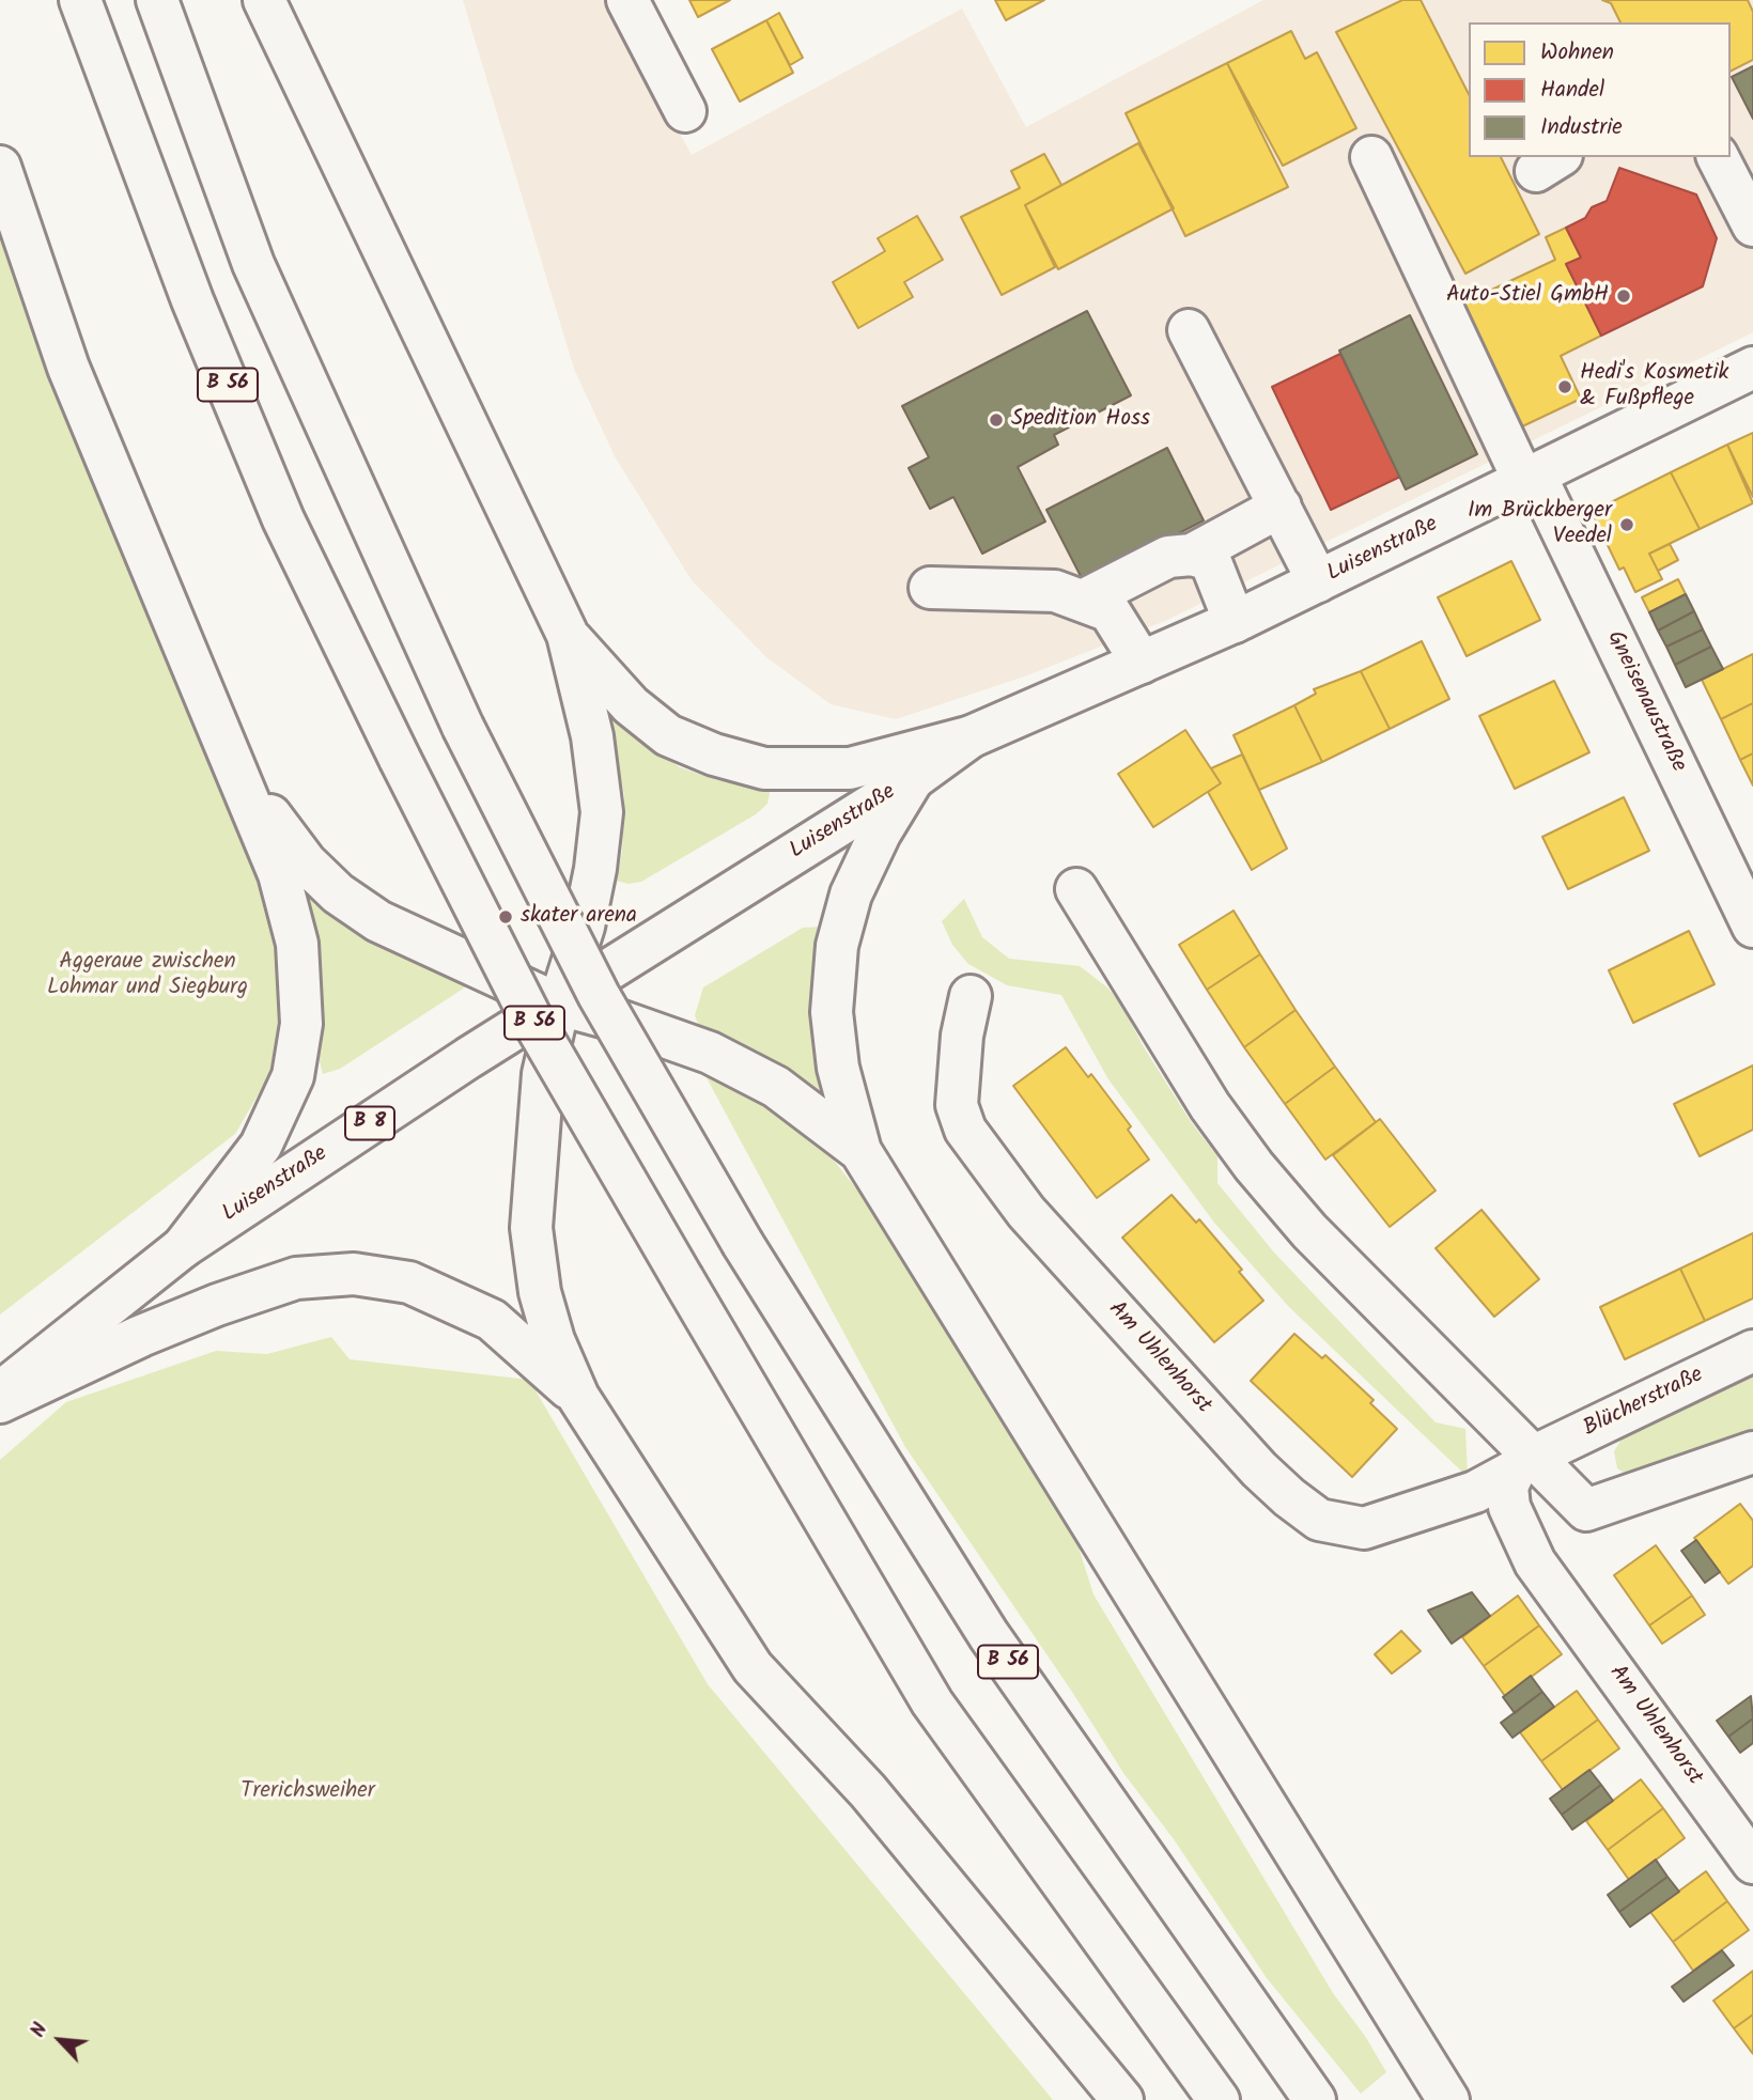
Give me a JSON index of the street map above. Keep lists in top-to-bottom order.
{
  "streets": {
    "main road": [
      "B 56",
      "Luisenstraße",
      "Gneisenaustraße",
      "B 8",
      "Am Uhlenhorst",
      "Blücherstraße"
    ]
  },
  "crossings": [
    ["Luisenstraße", "Gneisenaustraße"],
    ["Am Uhlenhorst", "Blücherstraße"]
  ],
  "parks": ["Aggeraue zwischen Lohmar und Siegburg", "Trerichsweiher"],
  "places": [
    "Auto-Stiel GmbH",
    "Hedi's Kosmetik & Fußpflege",
    "Spedition Hoss",
    "Im Brückberger Veedel",
    "skater arena"
  ],
  "legend": ["Wohnen", "Handel", "Industrie"],
  "north": "top left"
}
